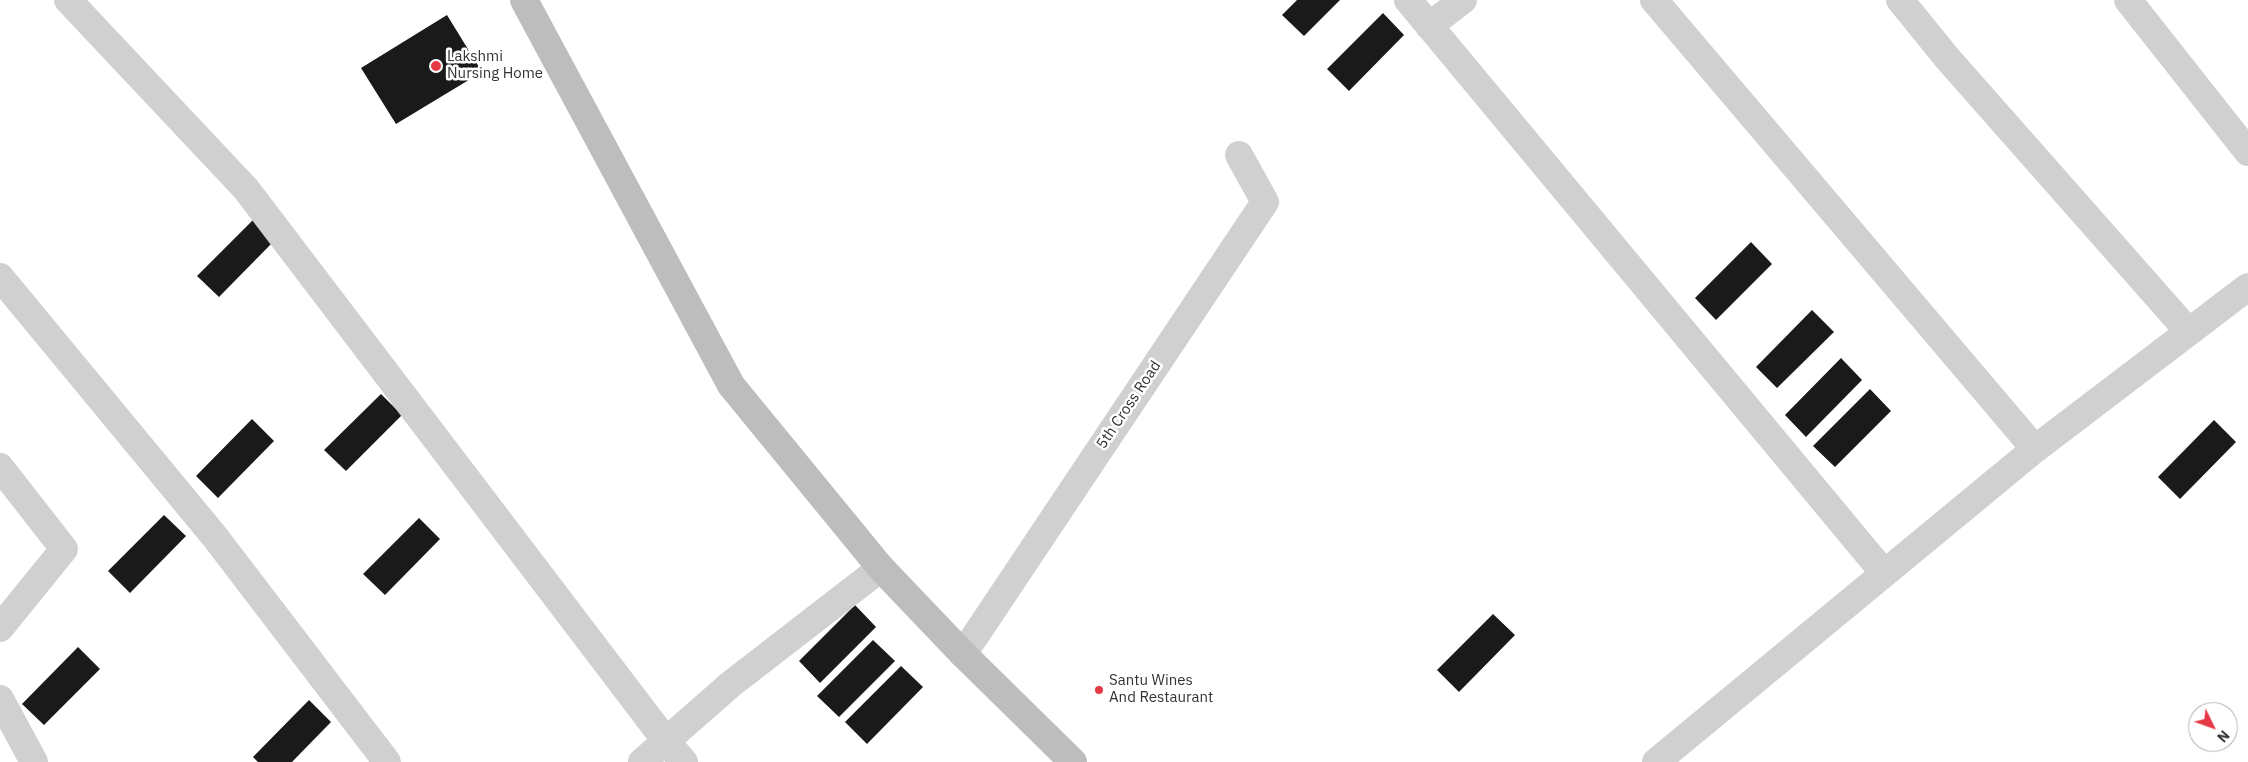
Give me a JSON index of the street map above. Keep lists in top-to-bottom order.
{
  "streets": {
    "street": ["5th Cross Road"]
  },
  "places": ["Lakshmi Nursing Home", "Santu Wines And Restaurant"],
  "north": "bottom right"
}
